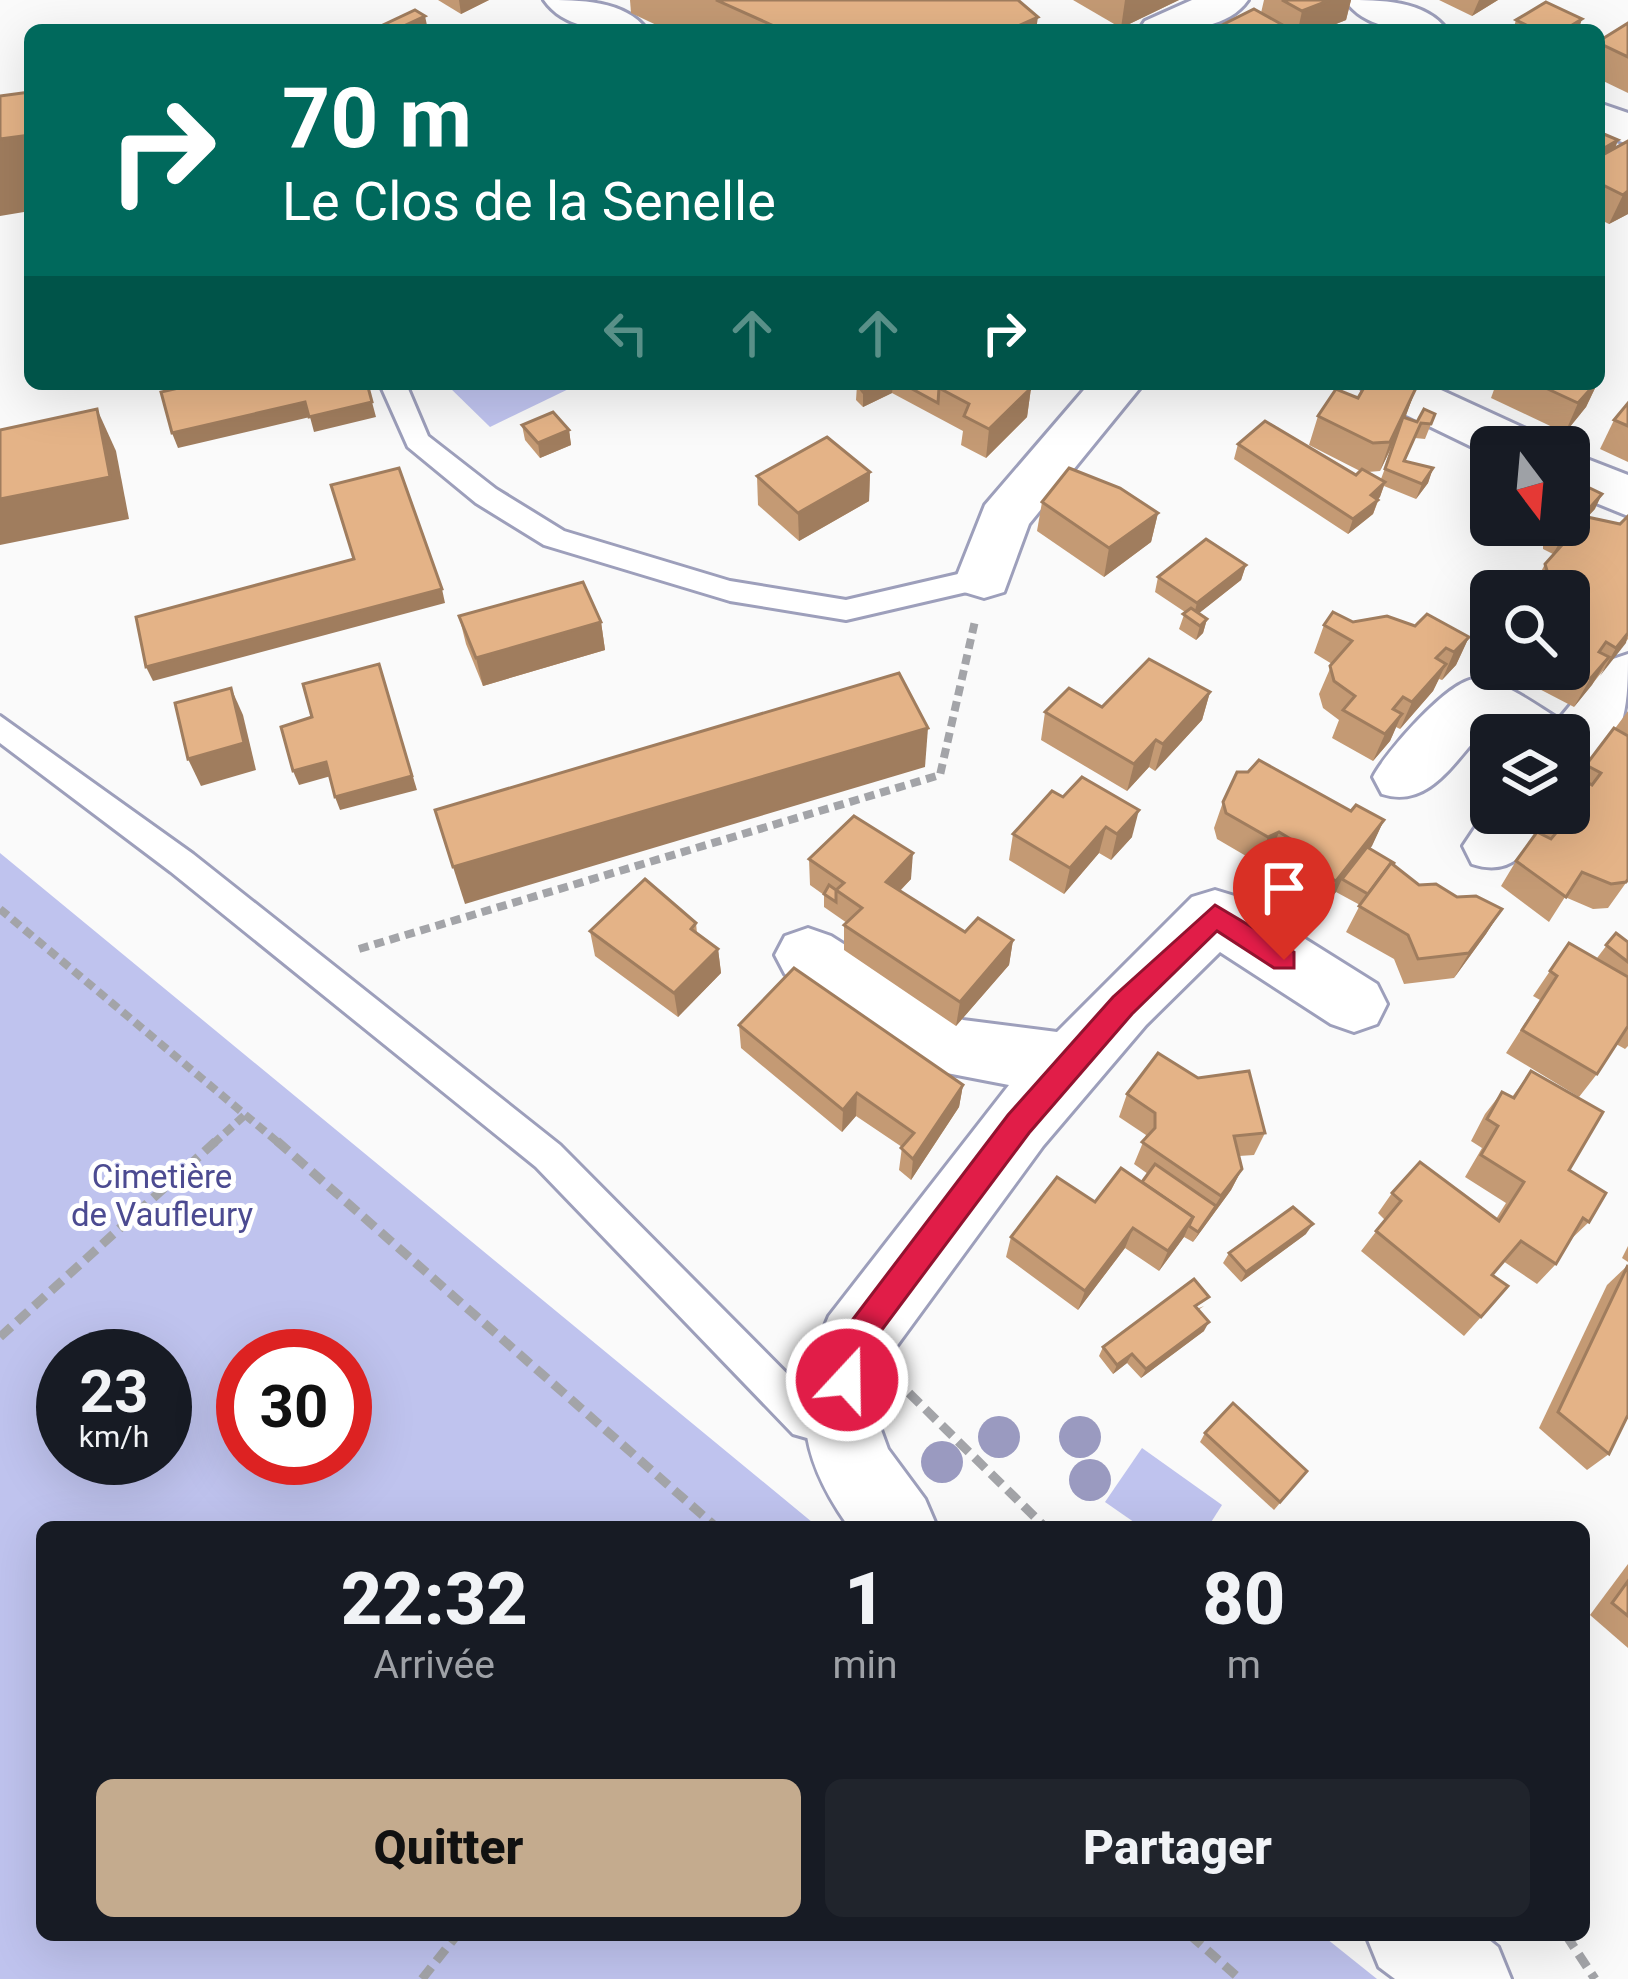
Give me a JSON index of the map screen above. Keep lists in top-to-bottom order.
{
  "parks": ["Cimetière de Vaufleury"],
  "north": "bottom",
  "page": {
    "turn": ["70 m", "Le Clos de la Senelle"],
    "speed": "23 km/h",
    "limit": "30",
    "eta": [
      "22:32",
      "Arrivée",
      "1",
      "min",
      "80",
      "m"
    ],
    "buttons": ["Quitter", "Partager"]
  }
}
